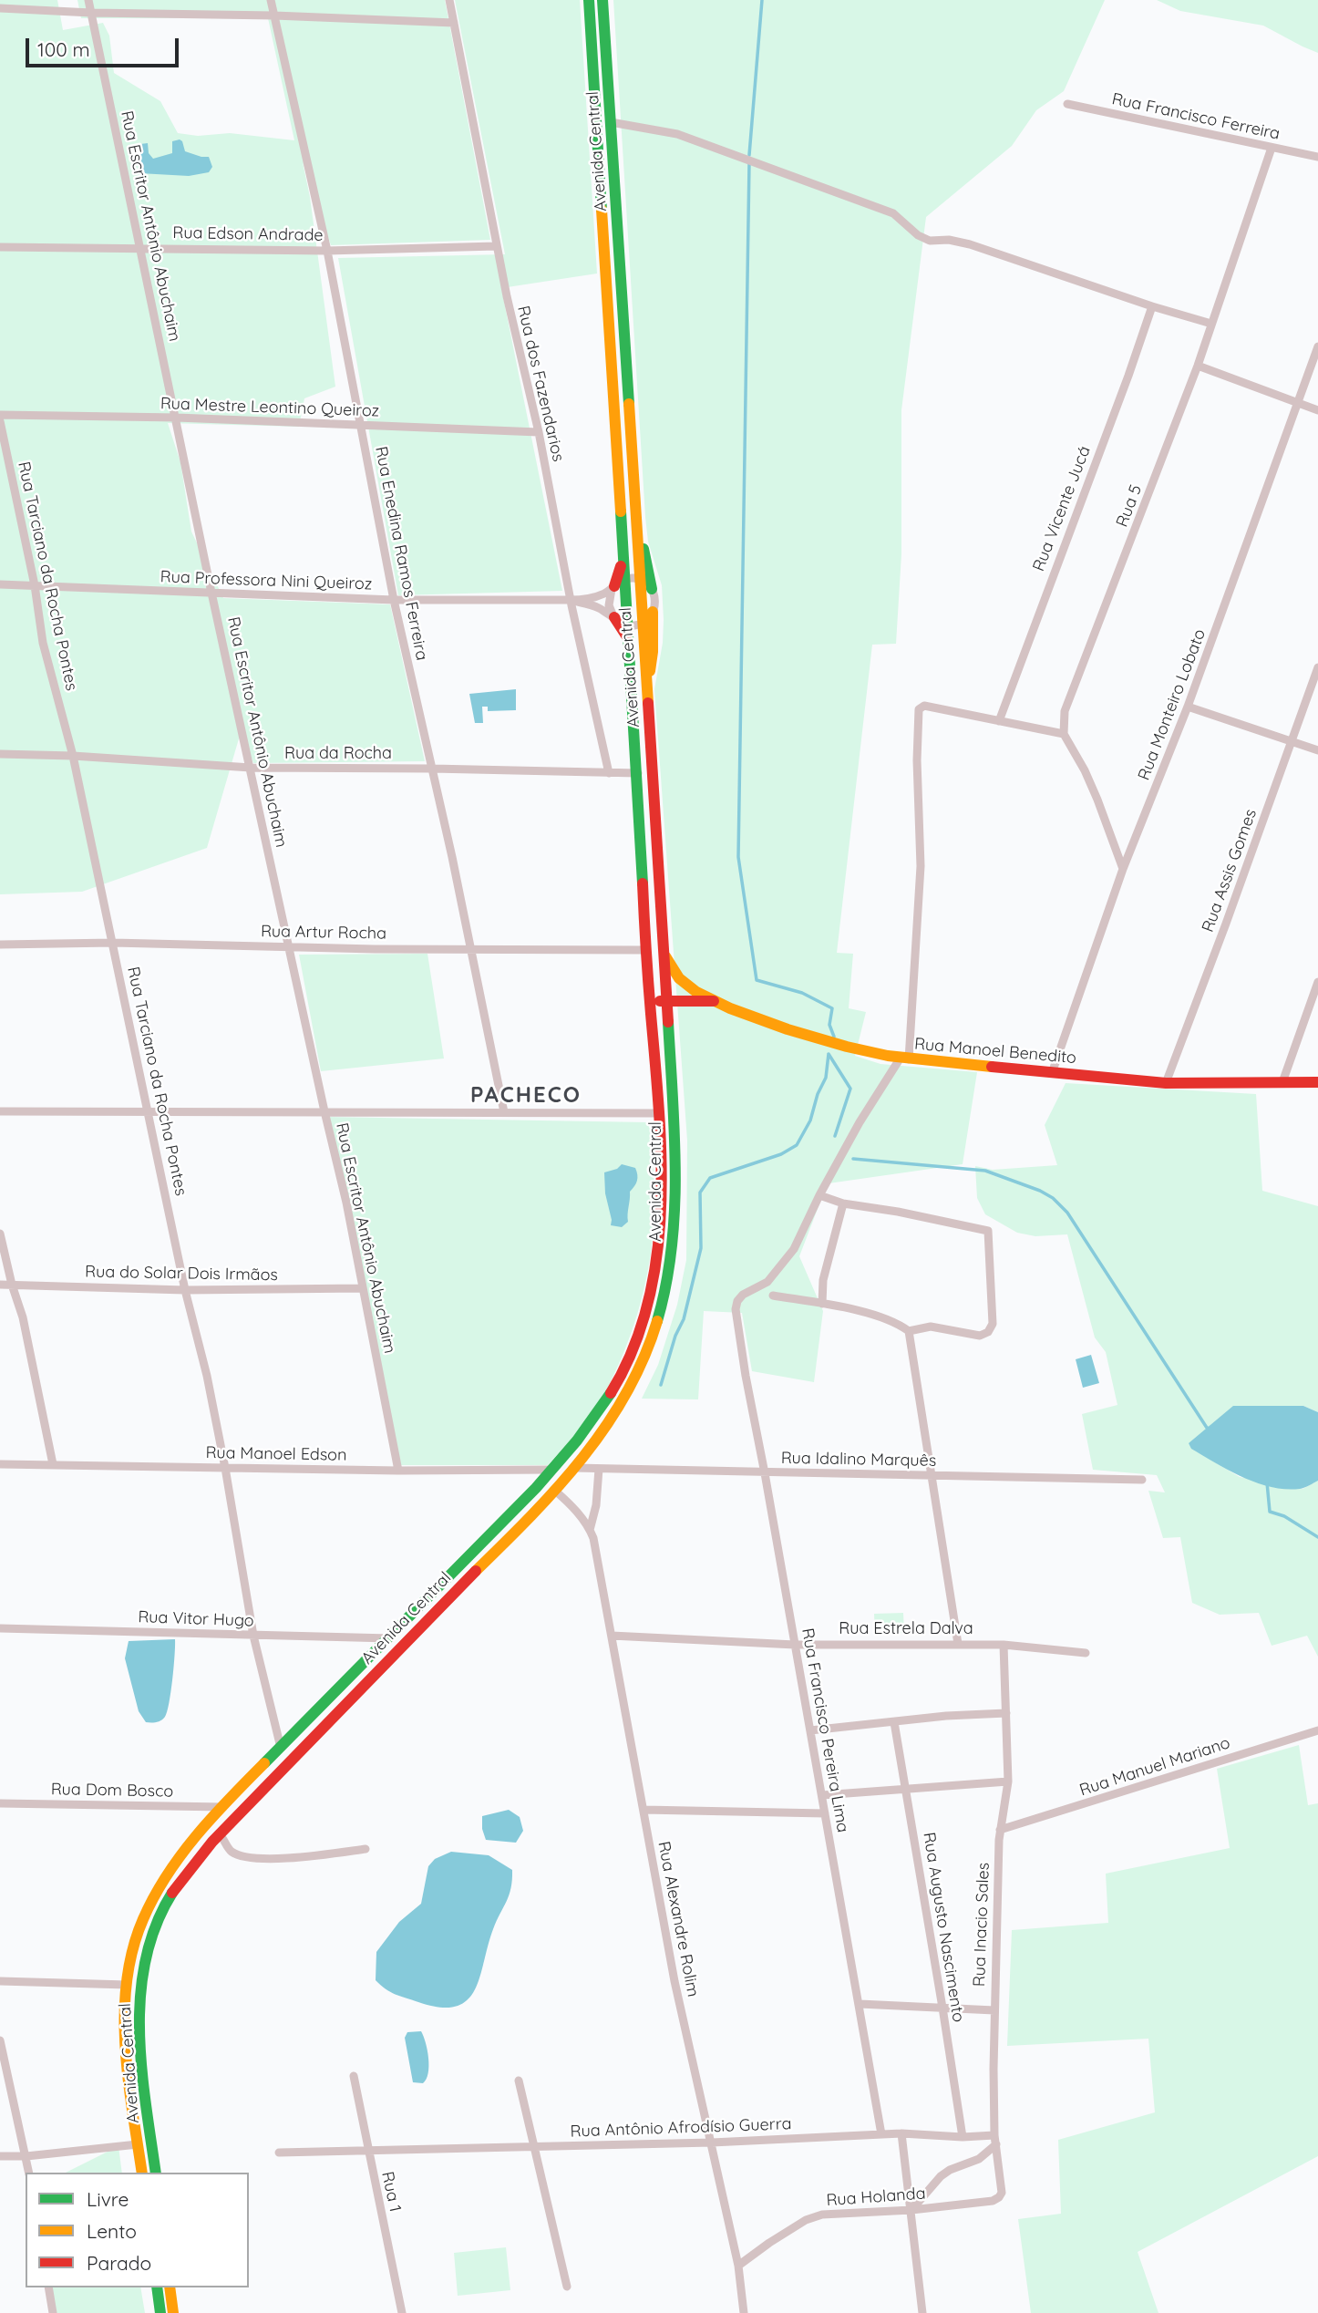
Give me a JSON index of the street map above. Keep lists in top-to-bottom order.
{
  "streets": {
    "main road": ["Avenida Central", "Rua Manoel Benedito"],
    "street": [
      "Rua Francisco Ferreira",
      "Rua Escritor Antônio Abuchaim",
      "Rua Edson Andrade",
      "Rua dos Fazendarios",
      "Rua Mestre Leontino Queiroz",
      "Rua 5",
      "Rua Vicente Jucá",
      "Rua Enedina Ramos Ferreira",
      "Rua Tarciano da Rocha Pontes",
      "Rua Professora Nini Queiroz",
      "Rua Monteiro Lobato",
      "Rua da Rocha",
      "Rua Assis Gomes",
      "Rua Artur Rocha",
      "Rua do Solar Dois Irmãos",
      "Rua Manoel Edson",
      "Rua Idalino Marquês",
      "Rua Vitor Hugo",
      "Rua Estrela Dalva",
      "Rua Francisco Pereira Lima",
      "Rua Manuel Mariano",
      "Rua Dom Bosco",
      "Rua Alexandre Rolim",
      "Rua Inacio Sales",
      "Rua Augusto Nascimento",
      "Rua Antônio Afrodísio Guerra",
      "Rua 1",
      "Rua Holanda"
    ]
  },
  "crossings": [
    ["Rua Francisco Ferreira", "Rua 5"],
    ["Avenida Central", "Rua Tarciano da Rocha Pontes"],
    ["Avenida Central", "Rua da Rocha"],
    ["Avenida Central", "Rua Artur Rocha"],
    ["Avenida Central", "Rua Manoel Benedito"],
    ["Avenida Central", "Rua Manoel Edson"],
    ["Avenida Central", "Rua Idalino Marquês"],
    ["Avenida Central", "Rua Vitor Hugo"],
    ["Avenida Central", "Rua Dom Bosco"],
    ["Avenida Central", "Rua Alexandre Rolim"],
    ["Rua Escritor Antônio Abuchaim", "Rua Edson Andrade"],
    ["Rua Escritor Antônio Abuchaim", "Rua Mestre Leontino Queiroz"],
    ["Rua Escritor Antônio Abuchaim", "Rua Professora Nini Queiroz"],
    ["Rua Escritor Antônio Abuchaim", "Rua da Rocha"],
    ["Rua Escritor Antônio Abuchaim", "Rua Artur Rocha"],
    ["Rua Escritor Antônio Abuchaim", "Rua do Solar Dois Irmãos"],
    ["Rua Escritor Antônio Abuchaim", "Rua Manoel Edson"],
    ["Rua Edson Andrade", "Rua dos Fazendarios"],
    ["Rua Edson Andrade", "Rua Enedina Ramos Ferreira"],
    ["Rua dos Fazendarios", "Rua Mestre Leontino Queiroz"],
    ["Rua dos Fazendarios", "Rua Professora Nini Queiroz"],
    ["Rua dos Fazendarios", "Rua da Rocha"],
    ["Rua Mestre Leontino Queiroz", "Rua Enedina Ramos Ferreira"],
    ["Rua Enedina Ramos Ferreira", "Rua Professora Nini Queiroz"],
    ["Rua Enedina Ramos Ferreira", "Rua da Rocha"],
    ["Rua Enedina Ramos Ferreira", "Rua Artur Rocha"],
    ["Rua Tarciano da Rocha Pontes", "Rua Professora Nini Queiroz"],
    ["Rua Tarciano da Rocha Pontes", "Rua da Rocha"],
    ["Rua Tarciano da Rocha Pontes", "Rua Artur Rocha"],
    ["Rua Tarciano da Rocha Pontes", "Rua do Solar Dois Irmãos"],
    ["Rua Tarciano da Rocha Pontes", "Rua Manoel Edson"],
    ["Rua Tarciano da Rocha Pontes", "Rua Vitor Hugo"],
    ["Rua Monteiro Lobato", "Rua Manoel Benedito"],
    ["Rua Assis Gomes", "Rua Manoel Benedito"],
    ["Rua Idalino Marquês", "Rua Francisco Pereira Lima"],
    ["Rua Idalino Marquês", "Rua Alexandre Rolim"],
    ["Rua Estrela Dalva", "Rua Francisco Pereira Lima"],
    ["Rua Estrela Dalva", "Rua Alexandre Rolim"],
    ["Rua Estrela Dalva", "Rua Inacio Sales"],
    ["Rua Francisco Pereira Lima", "Rua Antônio Afrodísio Guerra"],
    ["Rua Manuel Mariano", "Rua Inacio Sales"],
    ["Rua Alexandre Rolim", "Rua Antônio Afrodísio Guerra"],
    ["Rua Alexandre Rolim", "Rua Holanda"],
    ["Rua Inacio Sales", "Rua Antônio Afrodísio Guerra"],
    ["Rua Inacio Sales", "Rua Holanda"],
    ["Rua Augusto Nascimento", "Rua Antônio Afrodísio Guerra"],
    ["Rua Antônio Afrodísio Guerra", "Rua 1"]
  ],
  "districts": ["PACHECO"],
  "legend": ["Livre", "Lento", "Parado"],
  "scale_bar": "100 m"
}
